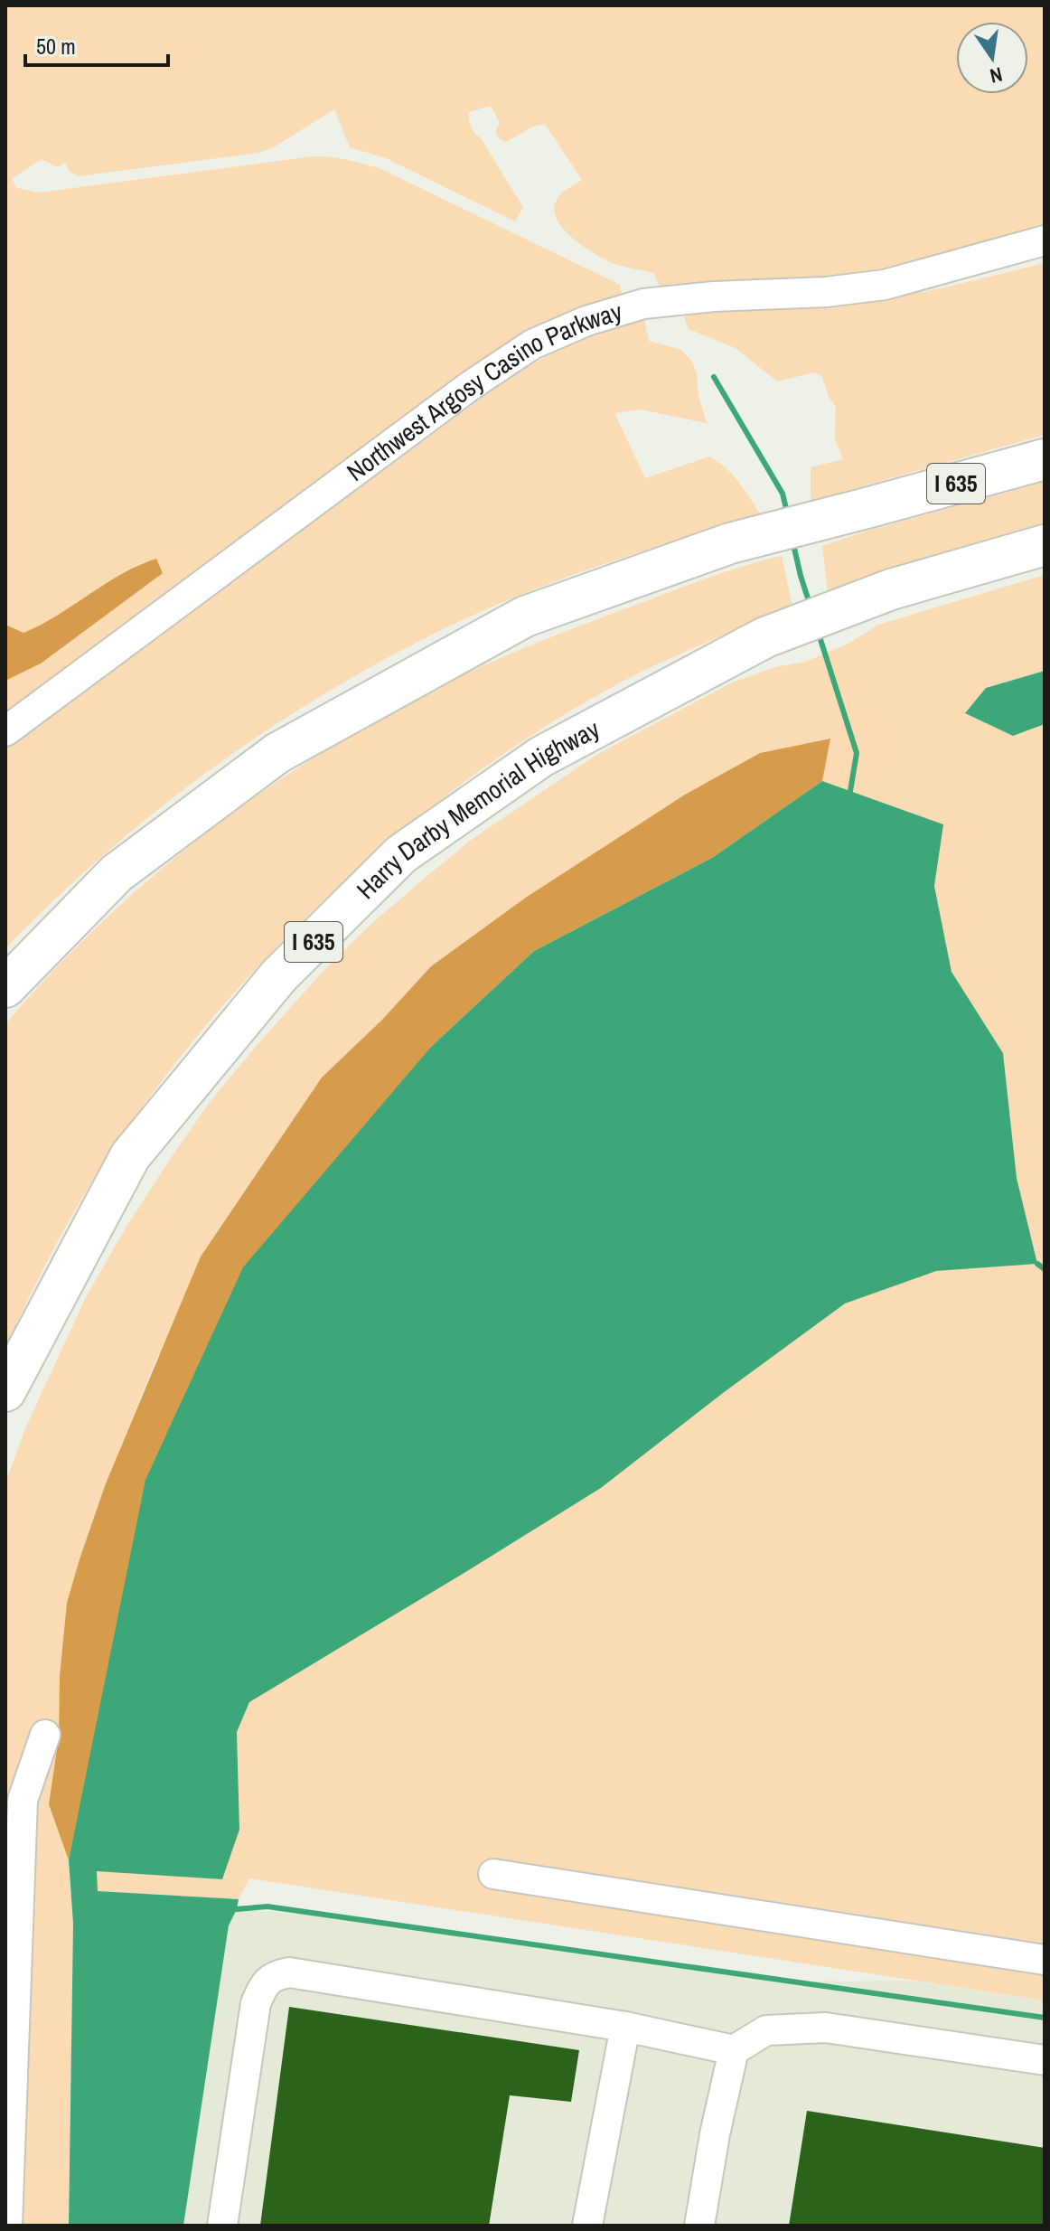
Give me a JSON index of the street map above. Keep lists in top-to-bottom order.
{
  "streets": {
    "highway": ["I 635", "Harry Darby Memorial Highway"],
    "street": ["Northwest Argosy Casino Parkway"]
  },
  "scale_bar": "50 m",
  "north": "bottom"
}
